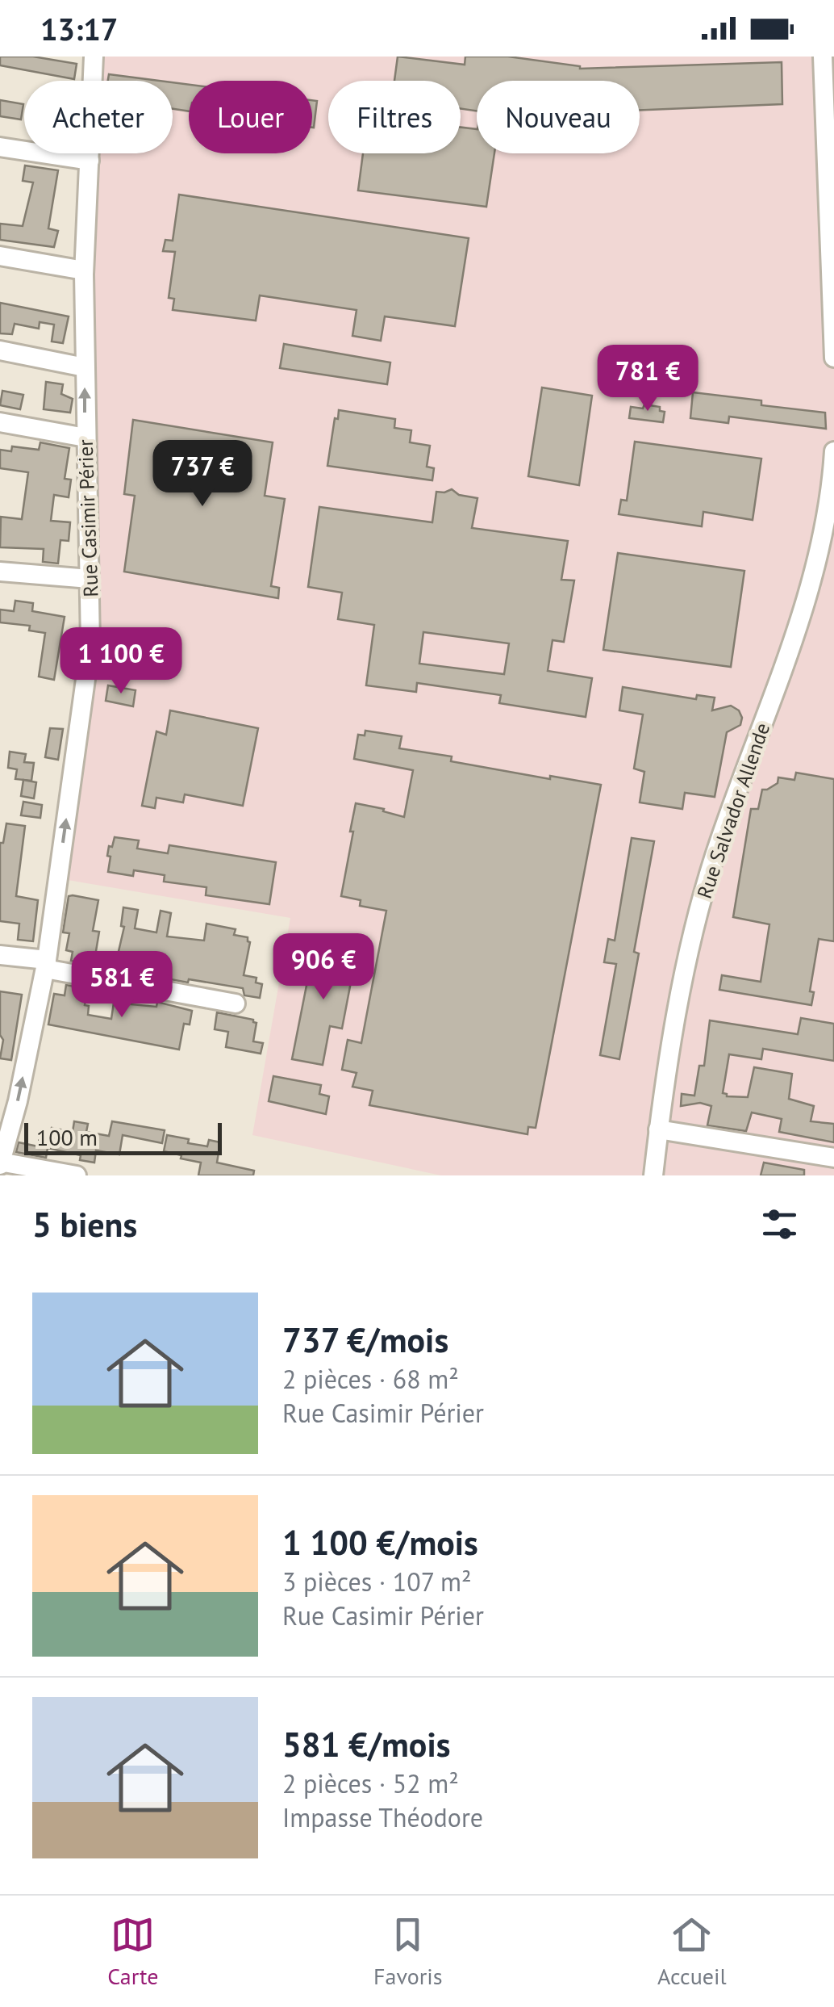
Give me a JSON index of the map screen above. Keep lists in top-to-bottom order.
{
  "streets": {
    "street": ["Rue Casimir Périer", "Rue Salvador Allende"]
  },
  "one_way": ["Rue Casimir Périer"],
  "scale_bar": "100 m",
  "page": {
    "status": "13:17",
    "chip": [
      "Acheter",
      "Louer",
      "Filtres",
      "Nouveau"
    ],
    "price": [
      "781 €",
      "737 €",
      "1 100 €",
      "906 €",
      "581 €"
    ],
    "scale": "100 m",
    "heading": "5 biens",
    "list": [
      {
        "name": "737 €/mois",
        "note": "2 pièces · 68 m² · Rue Casimir Périer"
      },
      {
        "name": "1 100 €/mois",
        "note": "3 pièces · 107 m² · Rue Casimir Périer"
      },
      {
        "name": "581 €/mois",
        "note": "2 pièces · 52 m² · Impasse Théodore"
      }
    ],
    "tabs": ["Carte", "Favoris", "Accueil"]
  }
}
